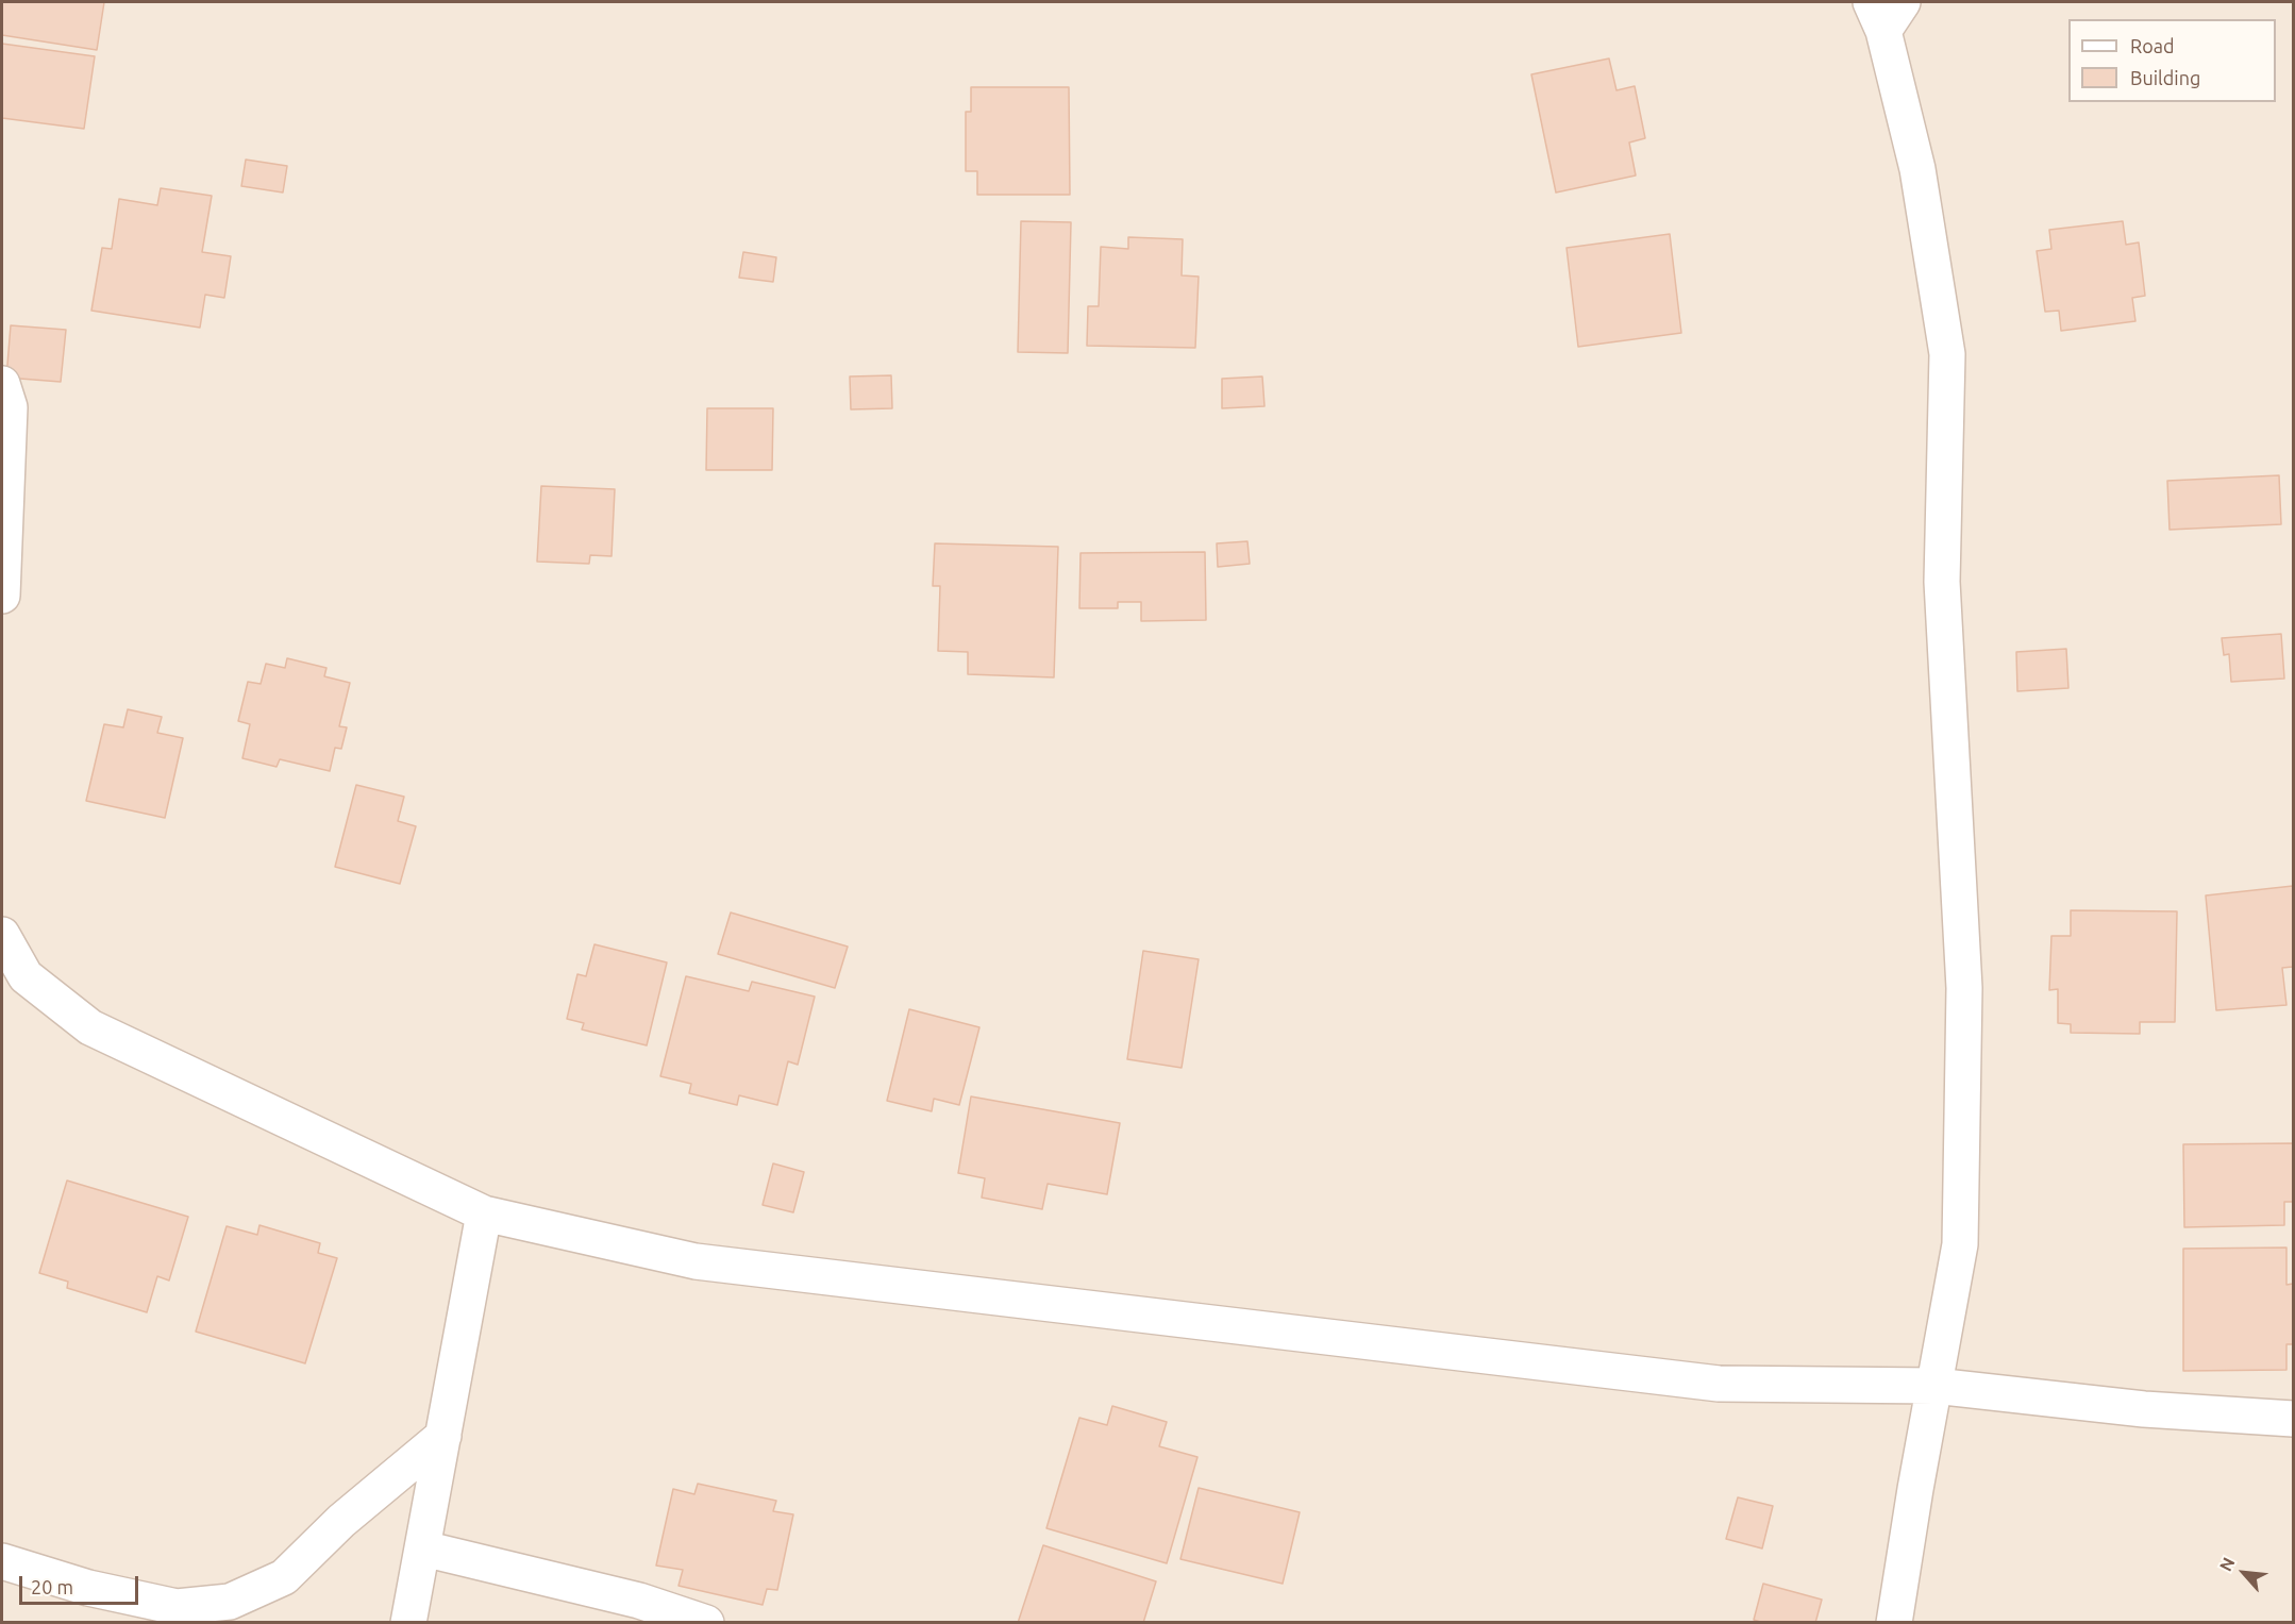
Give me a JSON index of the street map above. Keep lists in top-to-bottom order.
{
  "legend": ["Road", "Building"],
  "scale_bar": "20 m",
  "north": "top left"
}
